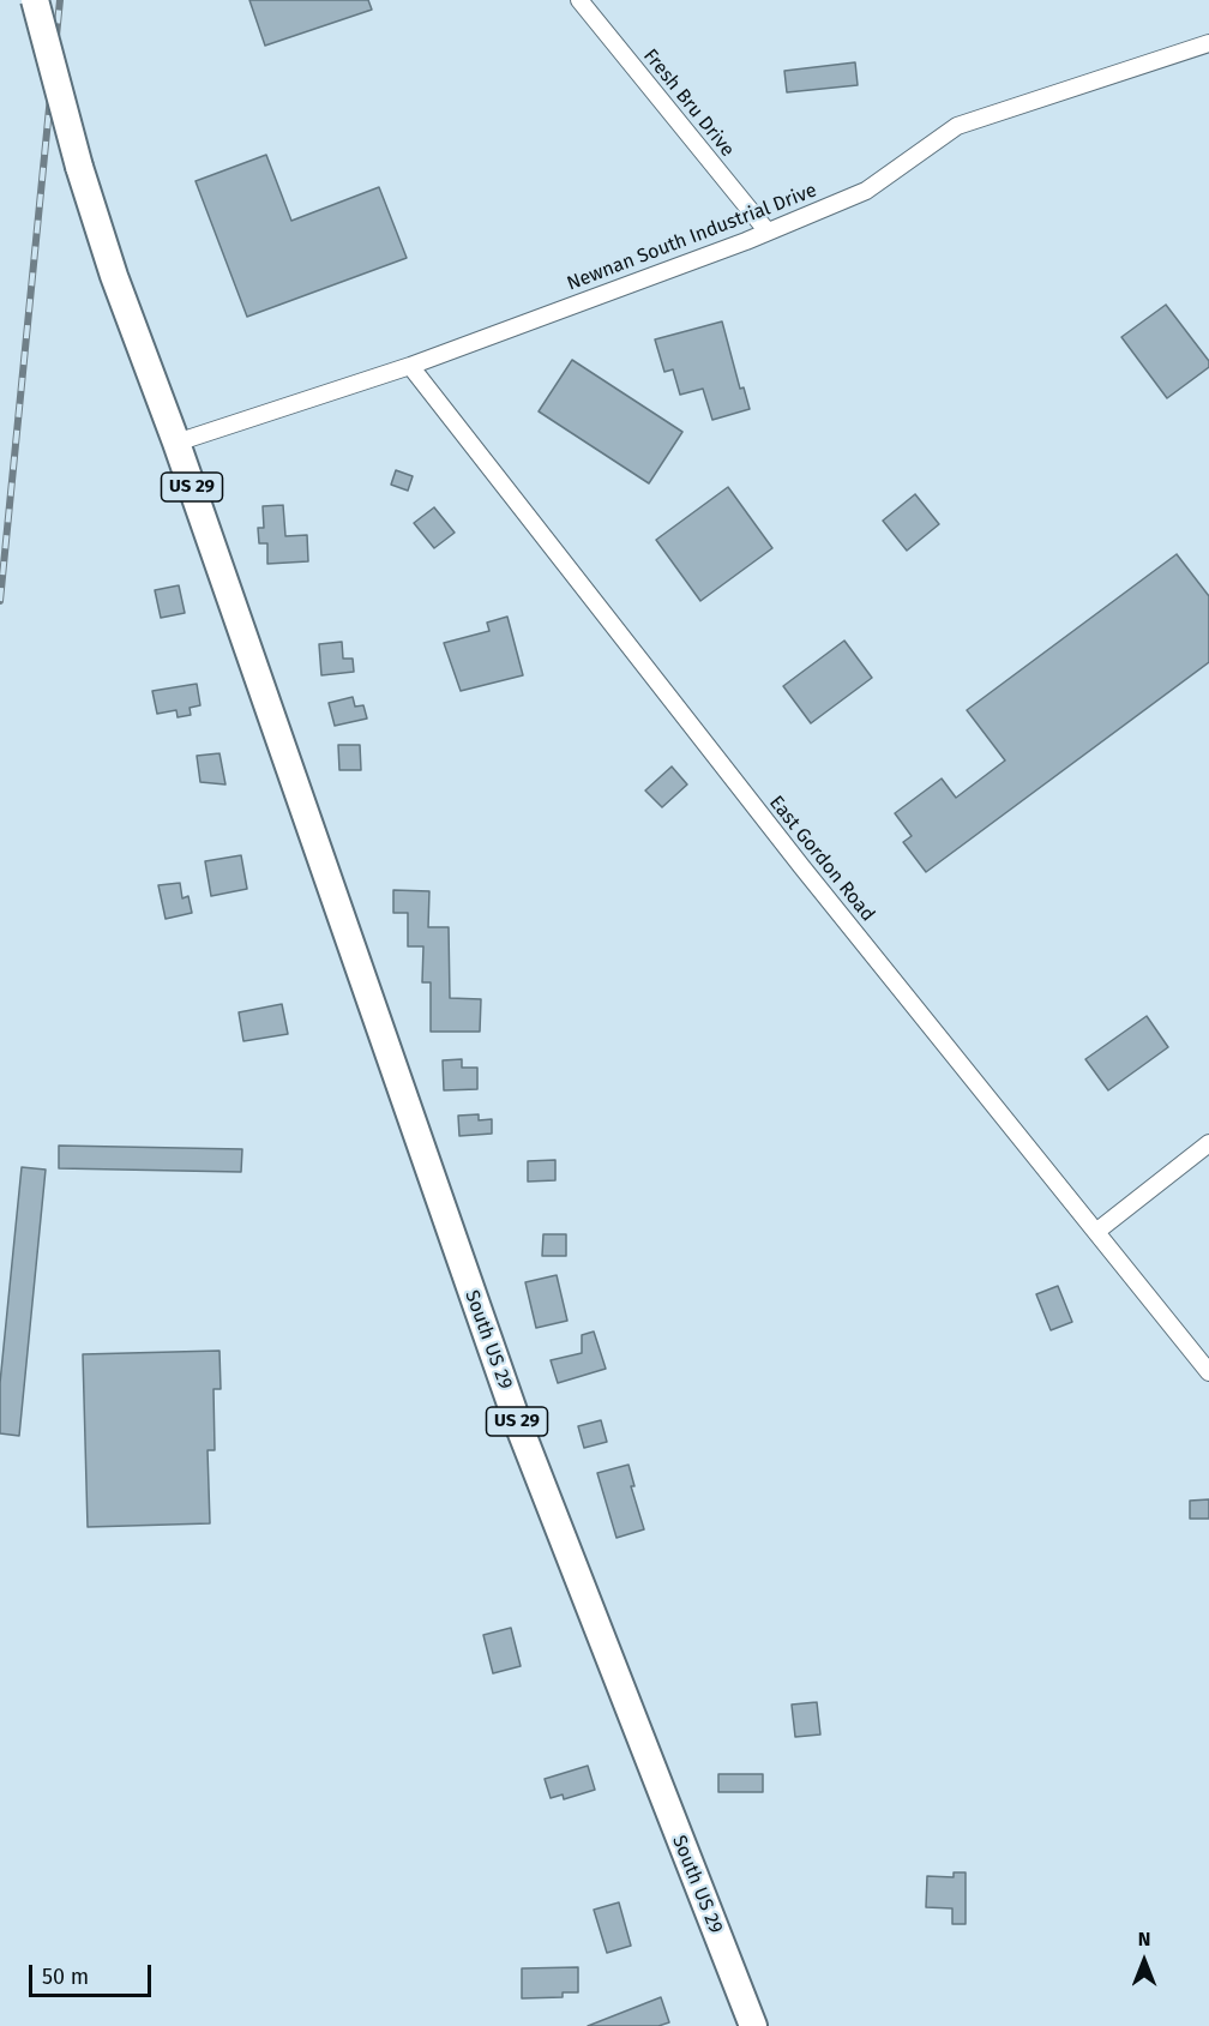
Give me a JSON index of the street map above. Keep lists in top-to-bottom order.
{
  "streets": {
    "main road": ["US 29", "South US 29"],
    "street": ["Fresh Bru Drive", "Newnan South Industrial Drive", "East Gordon Road"]
  },
  "crossings": [
    ["Fresh Bru Drive", "Newnan South Industrial Drive"],
    ["Newnan South Industrial Drive", "US 29"],
    ["Newnan South Industrial Drive", "East Gordon Road"],
    ["Newnan South Industrial Drive", "South US 29"],
    ["US 29", "South US 29"]
  ],
  "scale_bar": "50 m",
  "north": "top"
}
